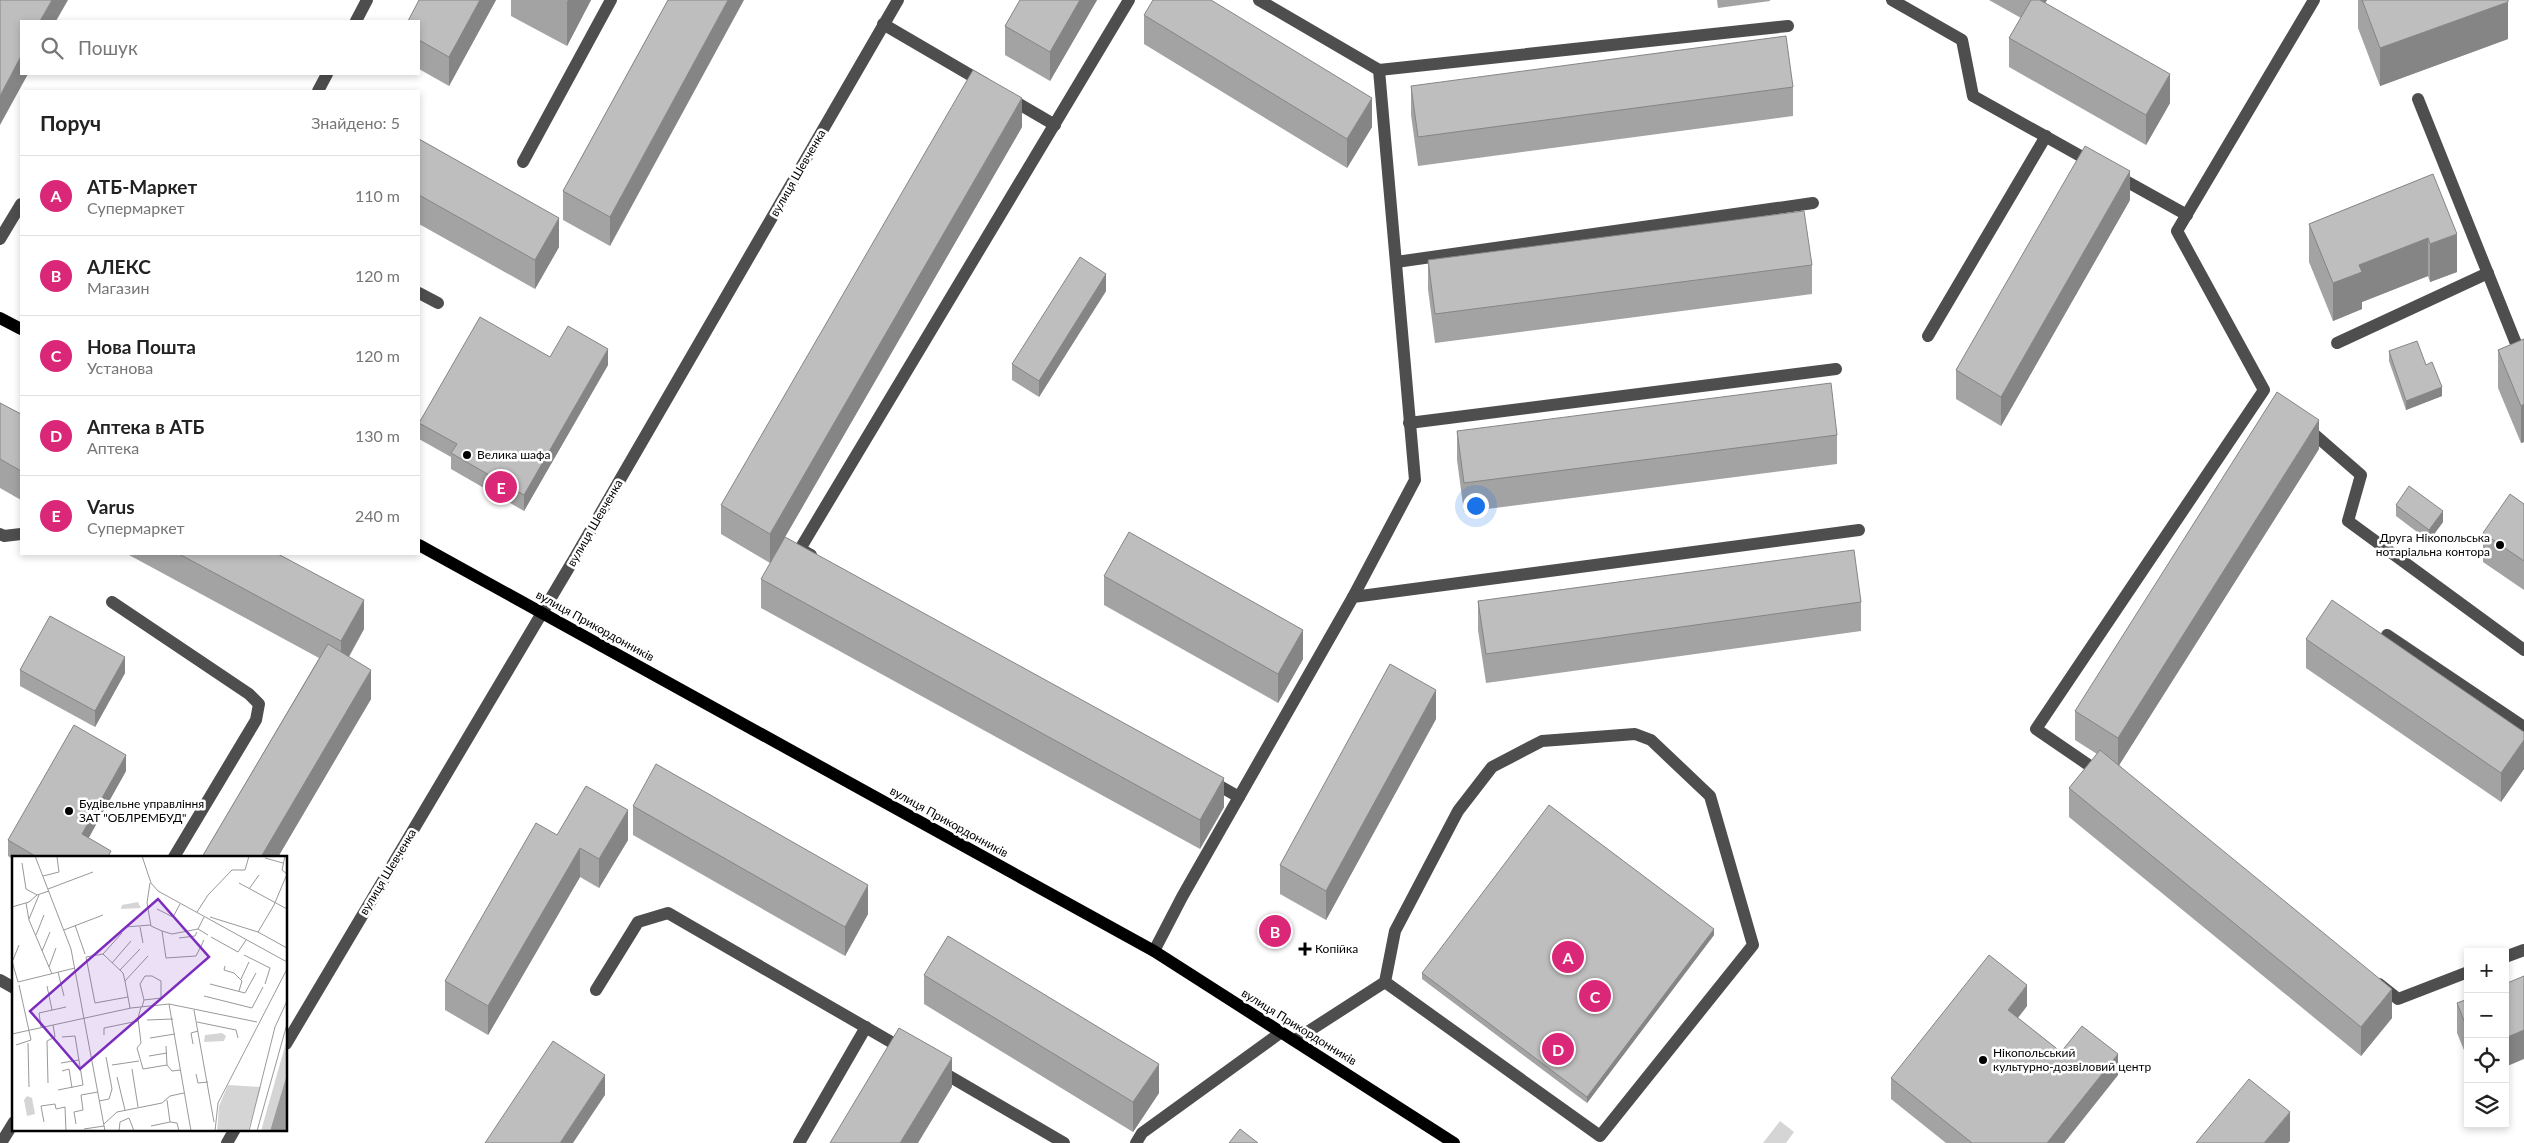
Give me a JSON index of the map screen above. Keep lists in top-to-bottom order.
{
  "streets": {
    "main road": ["вулиця Прикордонників"],
    "street": ["вулиця Шевченка"]
  },
  "crossings": [
    ["вулиця Шевченка", "вулиця Прикордонників"]
  ],
  "places": {
    "other": [
      "Велика шафа",
      "Друга Нікопольська нотаріальна контора",
      "Будівельне управління ЗАТ \"ОБЛРЕМБУД\"",
      "Нікопольський культурно-дозвіловий центр"
    ],
    "health": ["Копійка"]
  },
  "page": {
    "search": "Пошук",
    "heading": ["Поруч", "Знайдено: 5"],
    "list": [
      {
        "mark": "A",
        "name": "АТБ-Маркет",
        "note": "Супермаркет",
        "value": "110 m"
      },
      {
        "mark": "B",
        "name": "АЛЕКС",
        "note": "Магазин",
        "value": "120 m"
      },
      {
        "mark": "C",
        "name": "Нова Пошта",
        "note": "Установа",
        "value": "120 m"
      },
      {
        "mark": "D",
        "name": "Аптека в АТБ",
        "note": "Аптека",
        "value": "130 m"
      },
      {
        "mark": "E",
        "name": "Varus",
        "note": "Супермаркет",
        "value": "240 m"
      }
    ],
    "pins": [
      "E",
      "B",
      "A",
      "C",
      "D"
    ],
    "map_buttons": ["+", "−"]
  }
}
